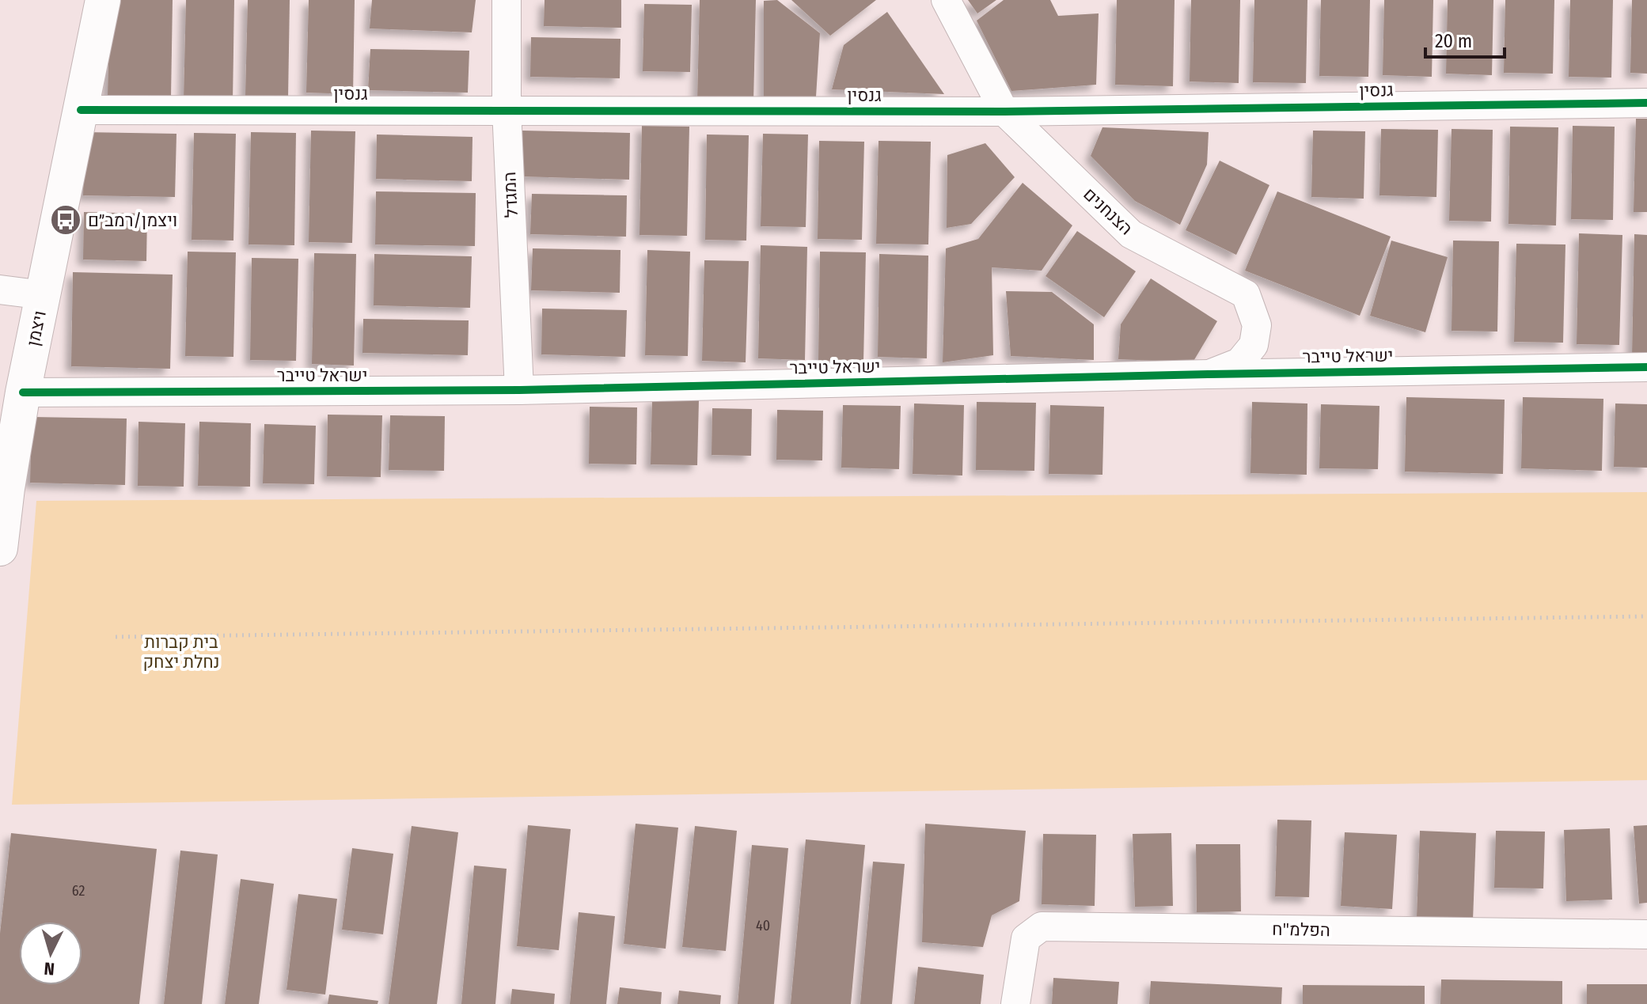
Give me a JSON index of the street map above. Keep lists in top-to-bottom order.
{
  "streets": {
    "street": [
      "גנסין",
      "המגדל",
      "הצנחנים",
      "ויצמן",
      "ישראל טייבר",
      "הפלמ\"ח"
    ]
  },
  "crossings": [
    ["גנסין", "המגדל"],
    ["גנסין", "הצנחנים"],
    ["גנסין", "ויצמן"],
    ["המגדל", "ישראל טייבר"],
    ["הצנחנים", "ישראל טייבר"],
    ["ויצמן", "ישראל טייבר"]
  ],
  "parks": ["בית קברות נחלת יצחק"],
  "places": {
    "bus stop": ["ויצמן/רמב״ם"]
  },
  "house_numbers": ["62", "40"],
  "scale_bar": "20 m",
  "north": "bottom"
}
